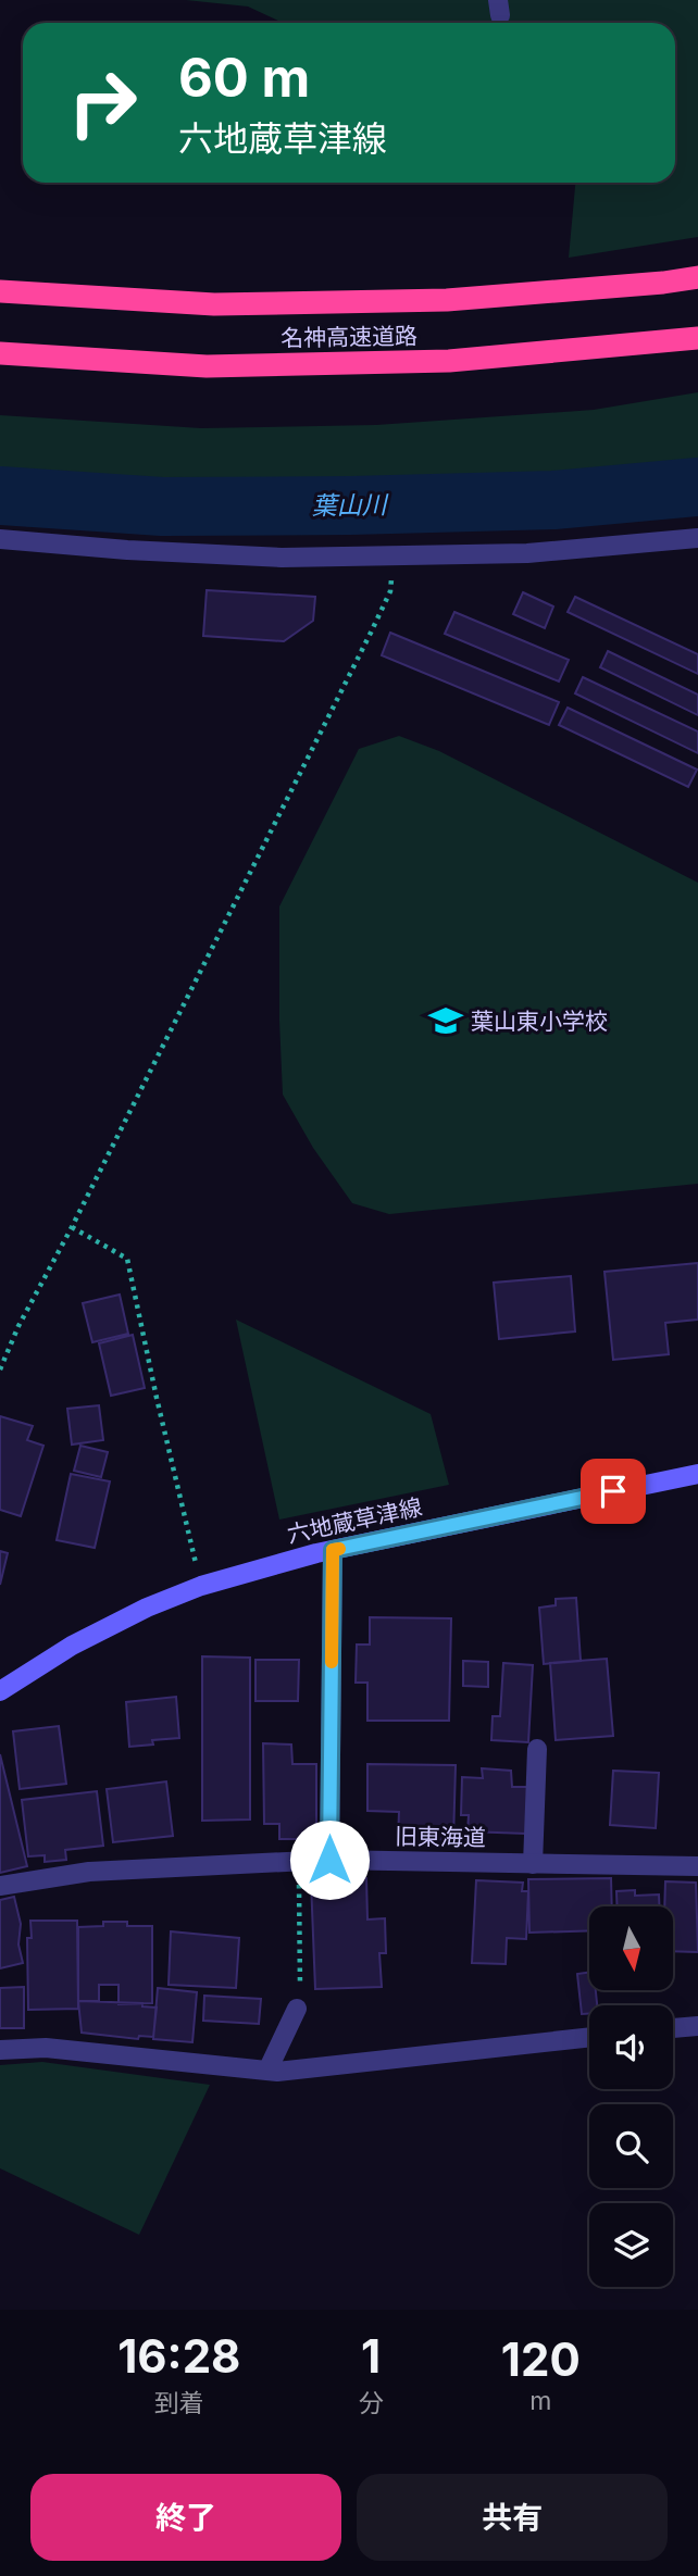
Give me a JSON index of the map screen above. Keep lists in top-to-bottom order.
{
  "streets": {
    "highway": ["名神高速道路"],
    "main road": ["六地蔵草津線"],
    "street": ["旧東海道"]
  },
  "water": ["葉山川"],
  "places": {
    "school or university": ["葉山東小学校"]
  },
  "north": "bottom",
  "page": {
    "turn": ["60 m", "六地蔵草津線"],
    "eta": [
      "16:28",
      "到着",
      "1",
      "分",
      "120",
      "m"
    ],
    "buttons": ["終了", "共有"]
  }
}
